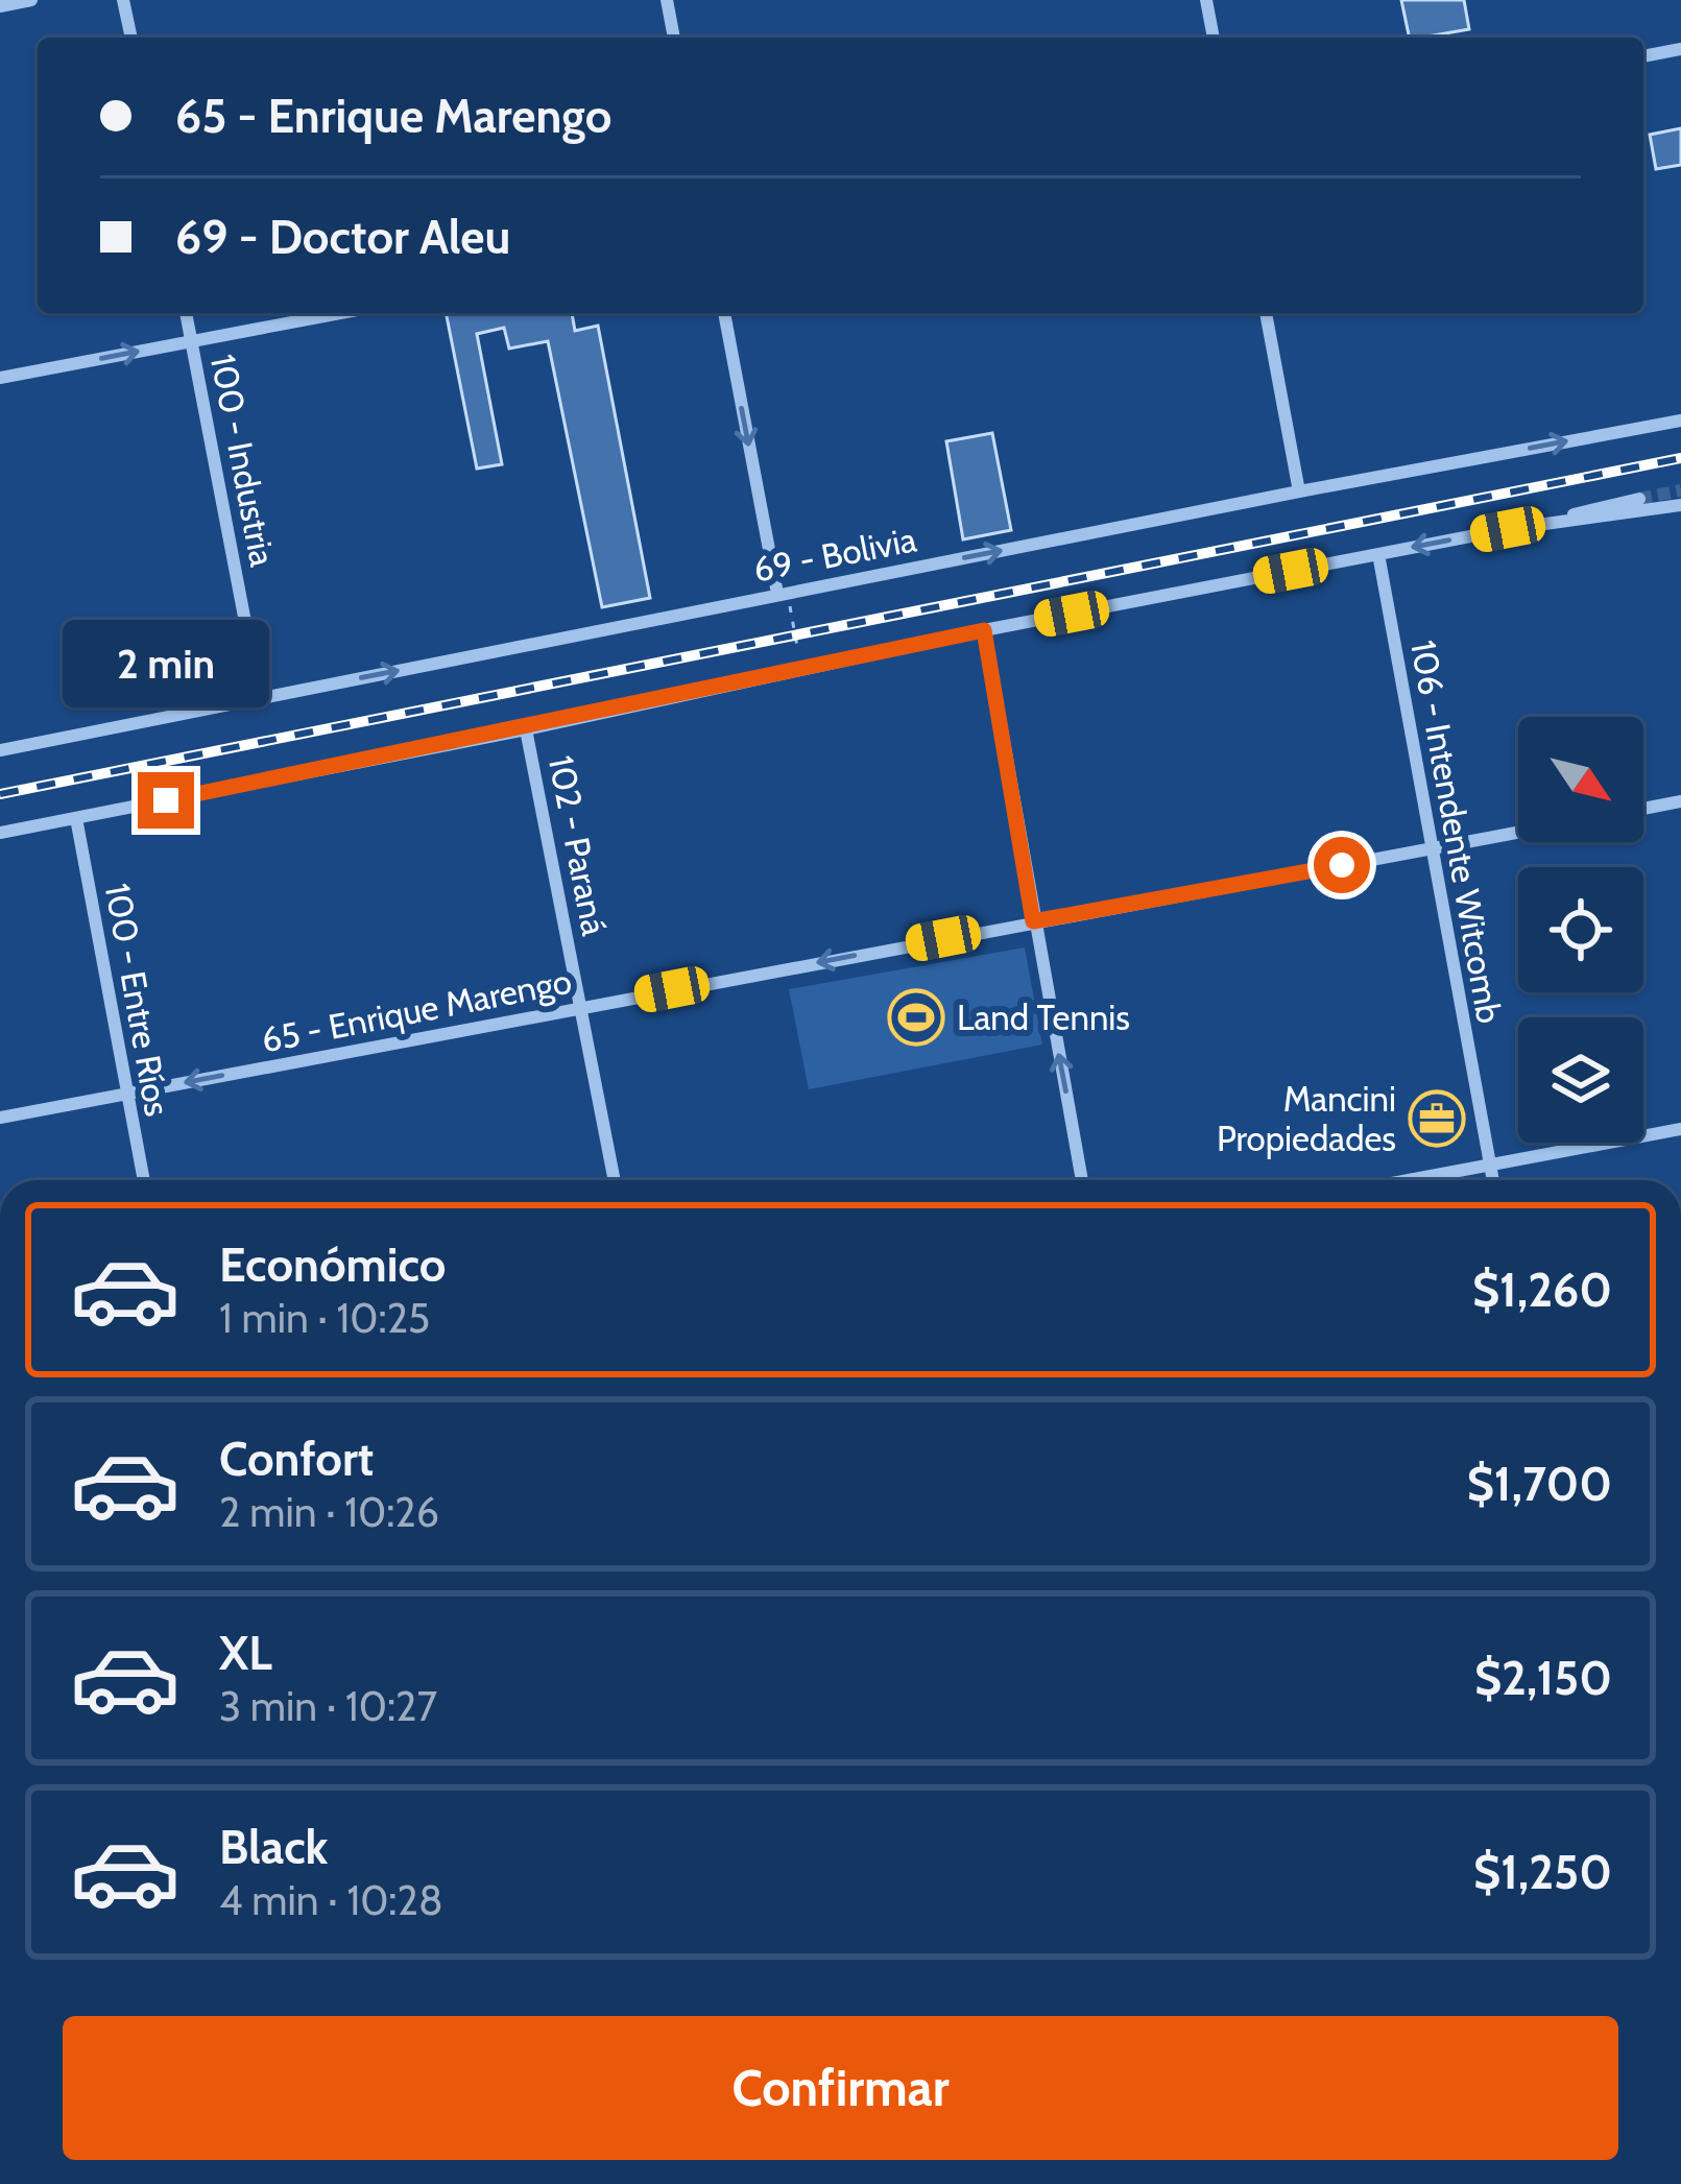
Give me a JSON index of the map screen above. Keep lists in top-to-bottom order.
{
  "streets": {
    "street": [
      "100 - Industria",
      "69 - Bolivia",
      "106 - Intendente Witcomb",
      "102 - Paraná",
      "100 - Entre Ríos",
      "65 - Enrique Marengo"
    ]
  },
  "crossings": [
    ["100 - Industria", "69 - Bolivia"],
    ["106 - Intendente Witcomb", "65 - Enrique Marengo"],
    ["102 - Paraná", "65 - Enrique Marengo"],
    ["100 - Entre Ríos", "65 - Enrique Marengo"]
  ],
  "one_way": ["65 - Enrique Marengo"],
  "places": {
    "sports": ["Land Tennis"],
    "office": ["Mancini Propiedades"]
  },
  "north": "bottom right",
  "page": {
    "banner": ["65 - Enrique Marengo", "69 - Doctor Aleu"],
    "bubble": "2 min",
    "list": [
      {
        "name": "Económico",
        "note": "1 min · 10:25",
        "value": "$1,260"
      },
      {
        "name": "Confort",
        "note": "2 min · 10:26",
        "value": "$1,700"
      },
      {
        "name": "XL",
        "note": "3 min · 10:27",
        "value": "$2,150"
      },
      {
        "name": "Black",
        "note": "4 min · 10:28",
        "value": "$1,250"
      }
    ],
    "buttons": "Confirmar"
  }
}
